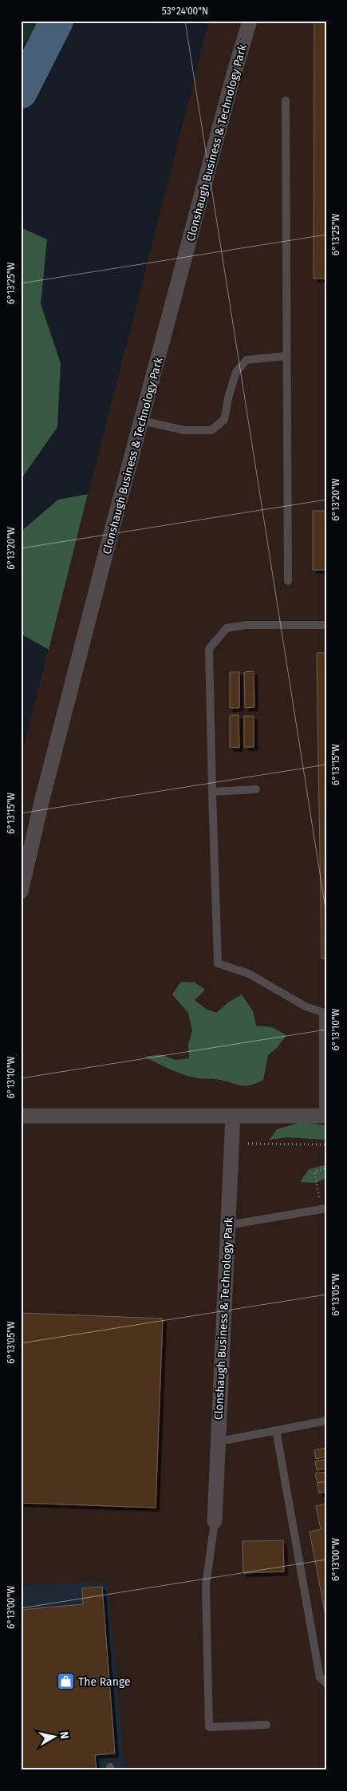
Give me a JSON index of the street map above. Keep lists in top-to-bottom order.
{
  "streets": {
    "street": ["Clonshaugh Business & Technology Park"]
  },
  "places": {
    "shop": ["The Range"]
  },
  "north": "right",
  "coordinates": [
    "53°24'00\"N",
    "6°13'25\"W",
    "6°13'20\"W",
    "6°13'15\"W",
    "6°13'10\"W",
    "6°13'05\"W",
    "6°13'00\"W"
  ]
}
